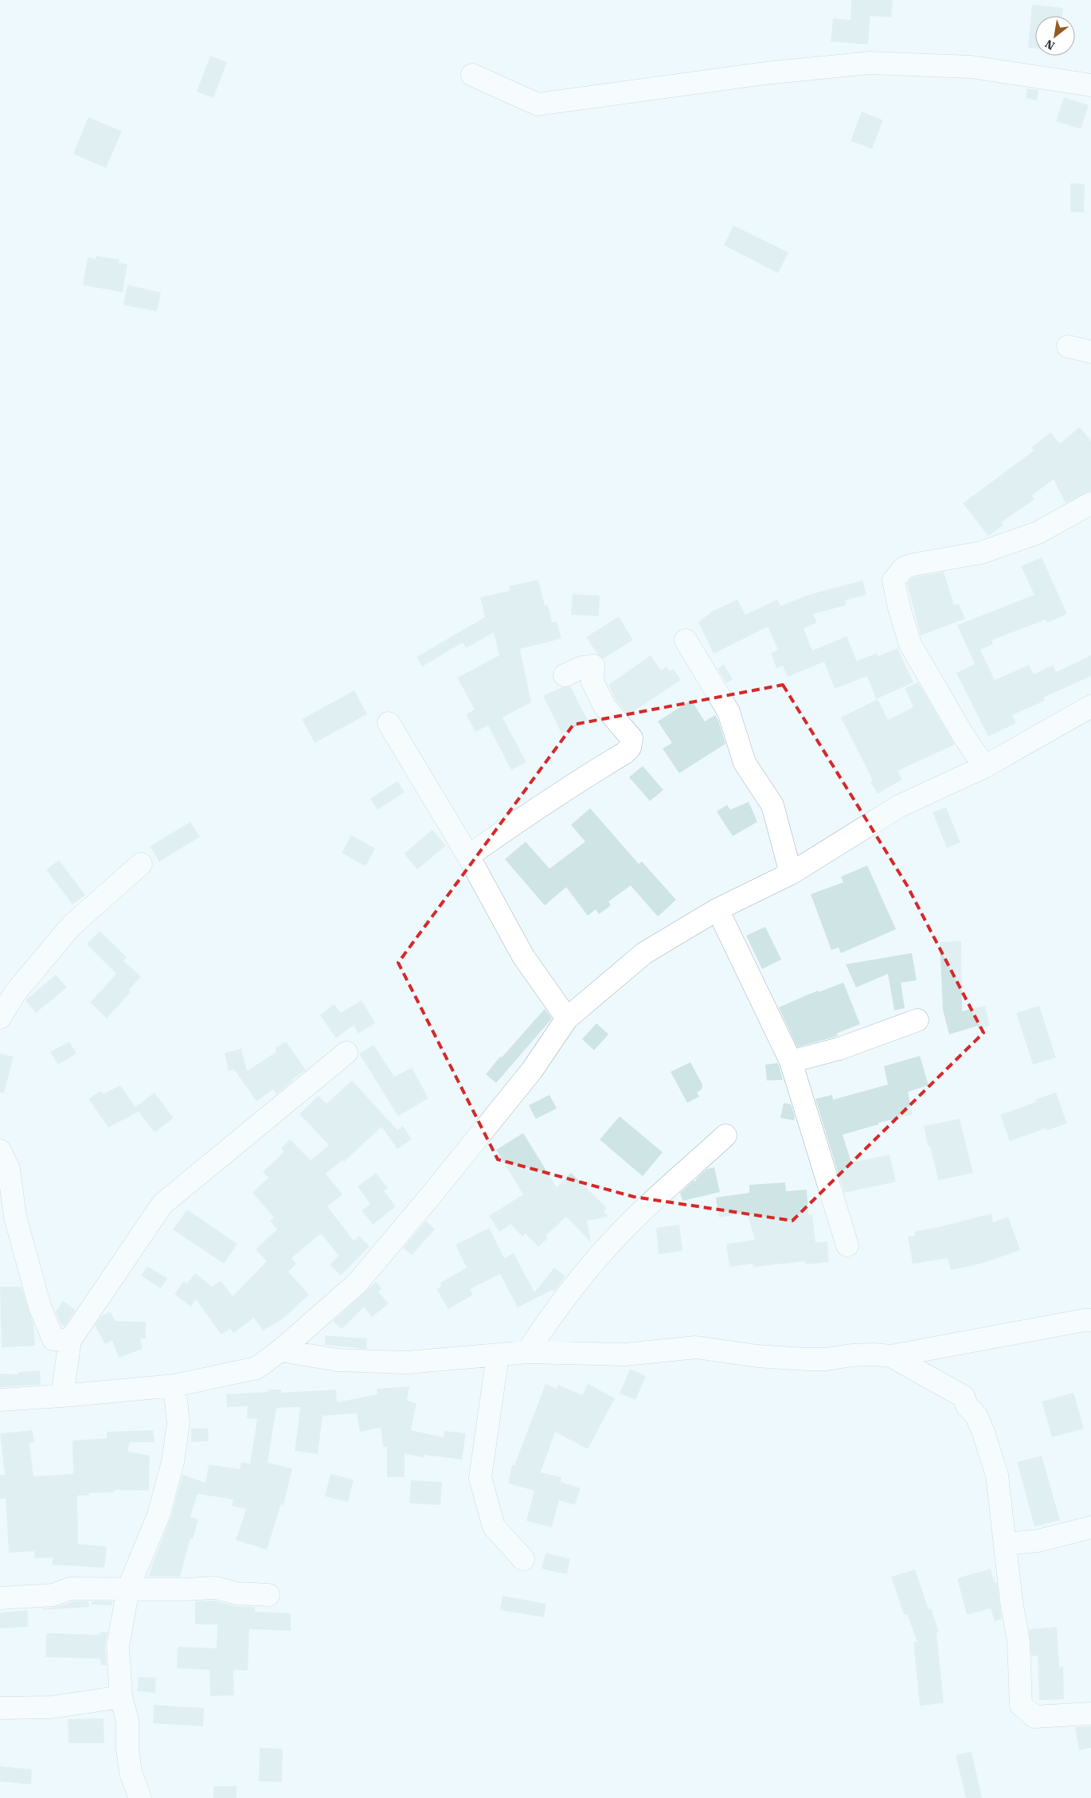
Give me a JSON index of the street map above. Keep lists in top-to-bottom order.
{
  "north": "bottom left"
}
